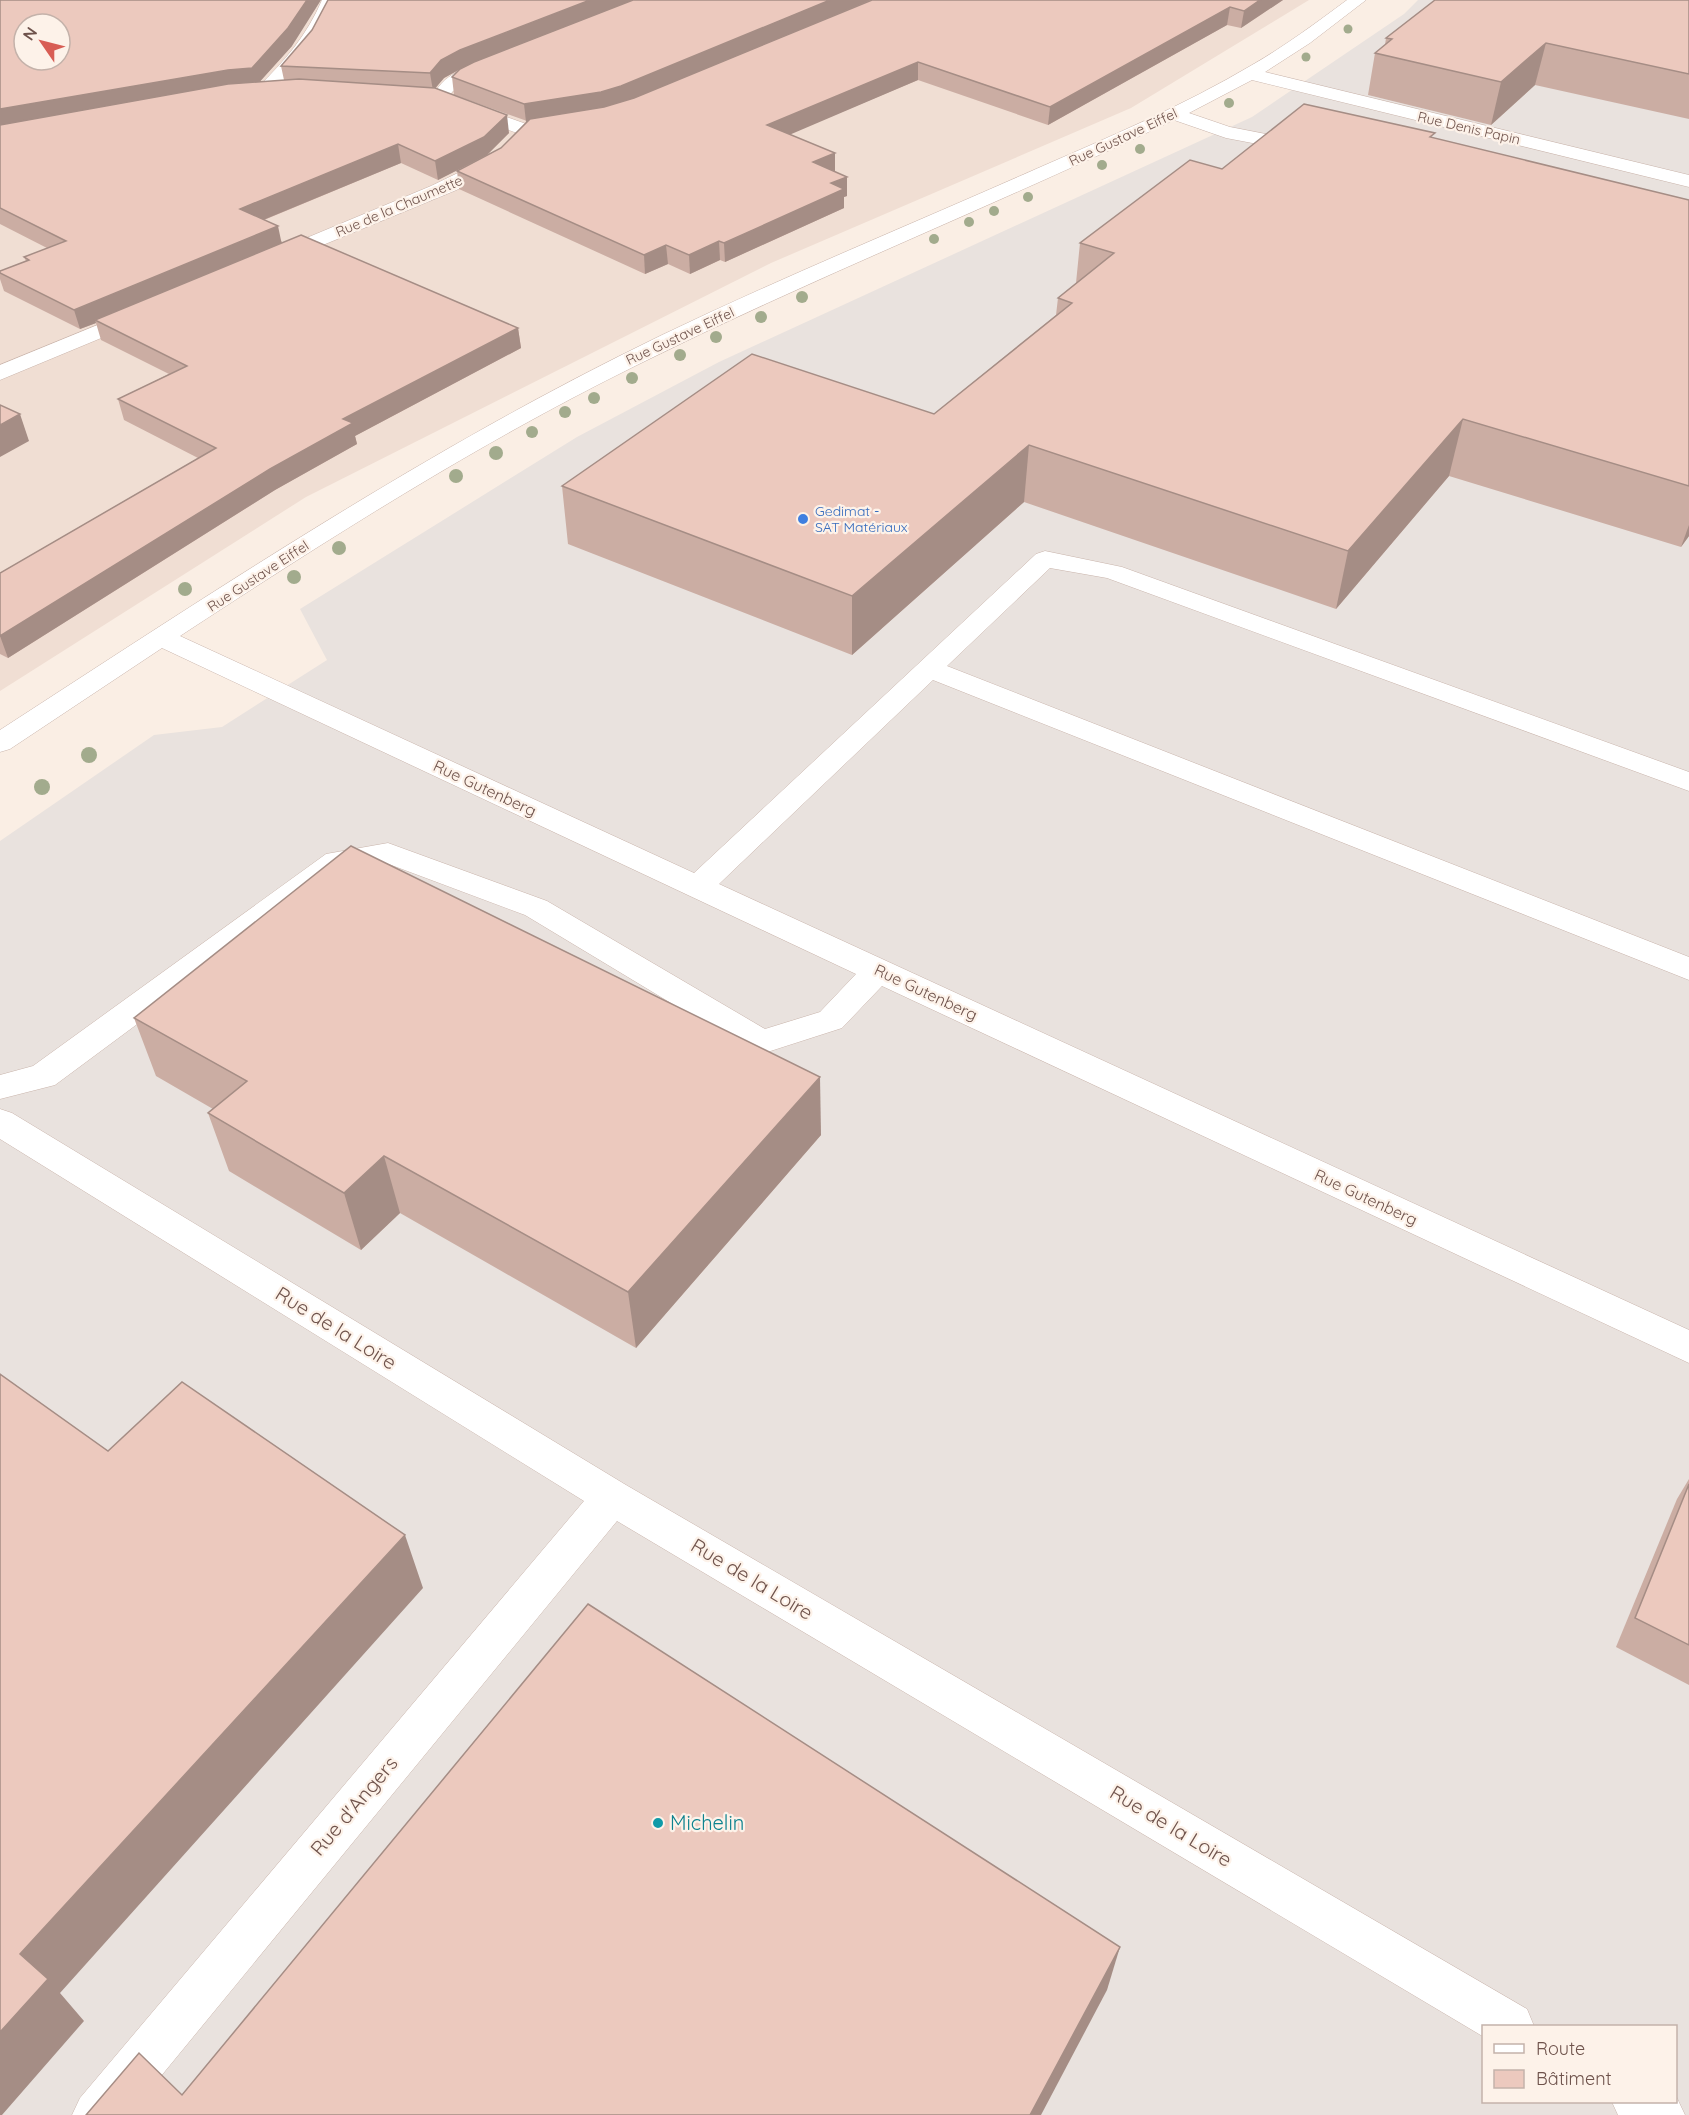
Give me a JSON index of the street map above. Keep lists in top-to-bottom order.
{
  "streets": {
    "street": [
      "Rue Denis Papin",
      "Rue Gustave Eiffel",
      "Rue de la Chaumette",
      "Rue Gutenberg",
      "Rue de la Loire",
      "Rue d'Angers"
    ]
  },
  "crossings": [
    ["Rue Denis Papin", "Rue Gustave Eiffel"],
    ["Rue Gustave Eiffel", "Rue Gutenberg"],
    ["Rue de la Loire", "Rue d'Angers"]
  ],
  "places": ["Gedimat - SAT Matériaux", "Michelin"],
  "legend": ["Route", "Bâtiment"],
  "north": "top left"
}
